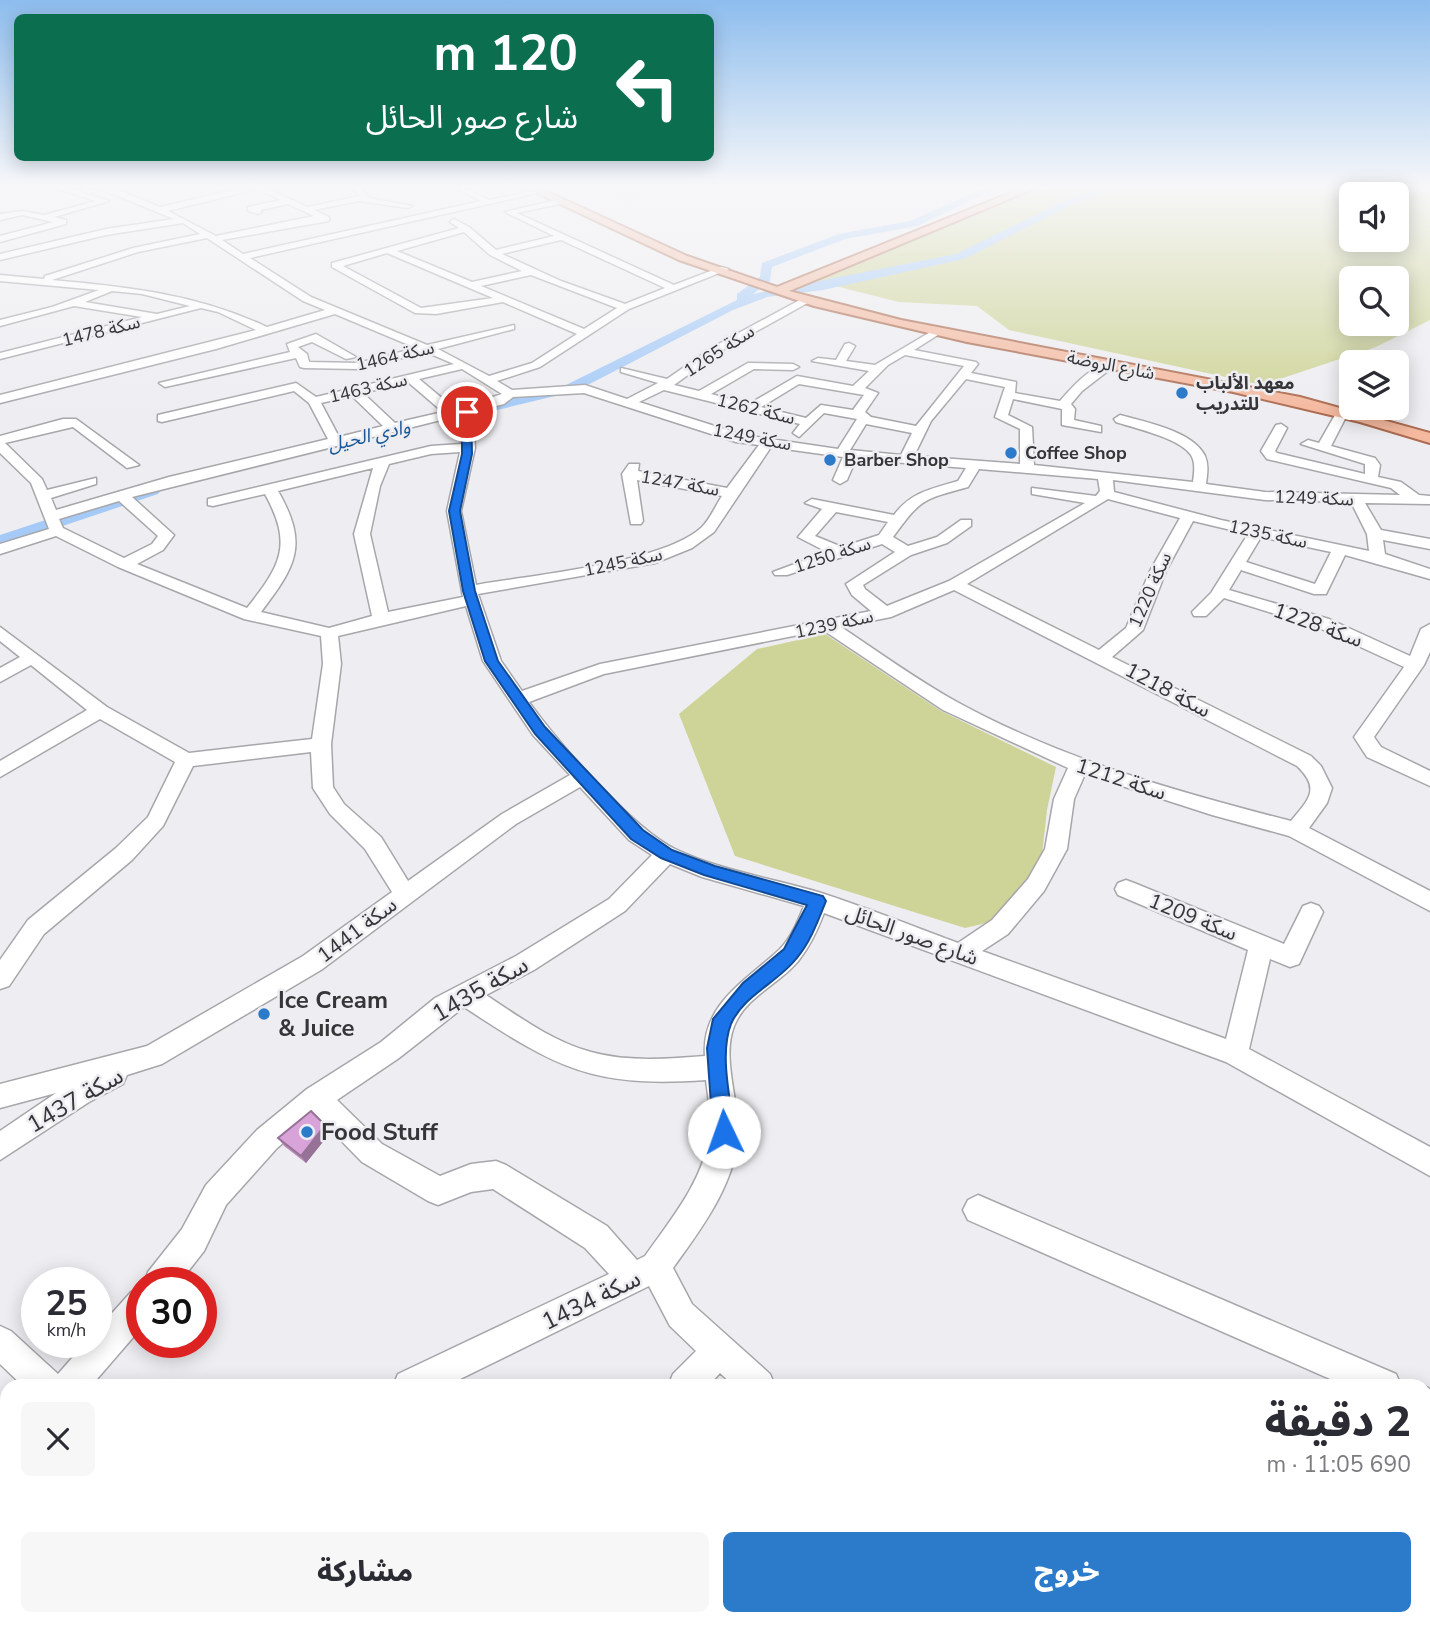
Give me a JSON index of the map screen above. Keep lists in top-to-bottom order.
{
  "streets": {
    "main road": ["شارع الروضة"],
    "street": [
      "سكة 1478",
      "سكة 1265",
      "سكة 1464",
      "سكة 1463",
      "سكة 1262",
      "سكة 1249",
      "سكة 1247",
      "سكة 1235",
      "سكة 1250",
      "سكة 1245",
      "سكة 1220",
      "سكة 1239",
      "سكة 1228",
      "سكة 1218",
      "سكة 1212",
      "سكة 1209",
      "سكة 1441",
      "شارع صور الحائل",
      "سكة 1435",
      "سكة 1437",
      "سكة 1434"
    ]
  },
  "crossings": [
    ["سكة 1265", "شارع الروضة"],
    ["سكة 1265", "سكة 1262"],
    ["سكة 1265", "سكة 1249"],
    ["سكة 1262", "سكة 1249"],
    ["سكة 1249", "سكة 1250"],
    ["سكة 1249", "سكة 1245"],
    ["سكة 1249", "شارع صور الحائل"],
    ["سكة 1247", "سكة 1245"],
    ["سكة 1235", "سكة 1220"],
    ["سكة 1235", "سكة 1239"],
    ["سكة 1245", "شارع صور الحائل"],
    ["سكة 1220", "سكة 1218"],
    ["سكة 1239", "سكة 1218"],
    ["سكة 1239", "سكة 1212"],
    ["سكة 1239", "شارع صور الحائل"],
    ["سكة 1218", "سكة 1212"],
    ["سكة 1209", "شارع صور الحائل"],
    ["سكة 1441", "شارع صور الحائل"],
    ["سكة 1441", "سكة 1437"],
    ["شارع صور الحائل", "سكة 1435"],
    ["شارع صور الحائل", "سكة 1434"]
  ],
  "water": ["وادي الحيل"],
  "places": [
    "معهد الألباب للتدريب",
    "Coffee Shop",
    "Barber Shop",
    "Ice Cream & Juice",
    "Food Stuff"
  ],
  "page": {
    "turn": ["120 m", "شارع صور الحائل"],
    "speed": "25 km/h",
    "limit": "30",
    "heading": ["2 دقيقة", "690 m · 11:05"],
    "buttons": ["خروج", "مشاركة"]
  }
}
